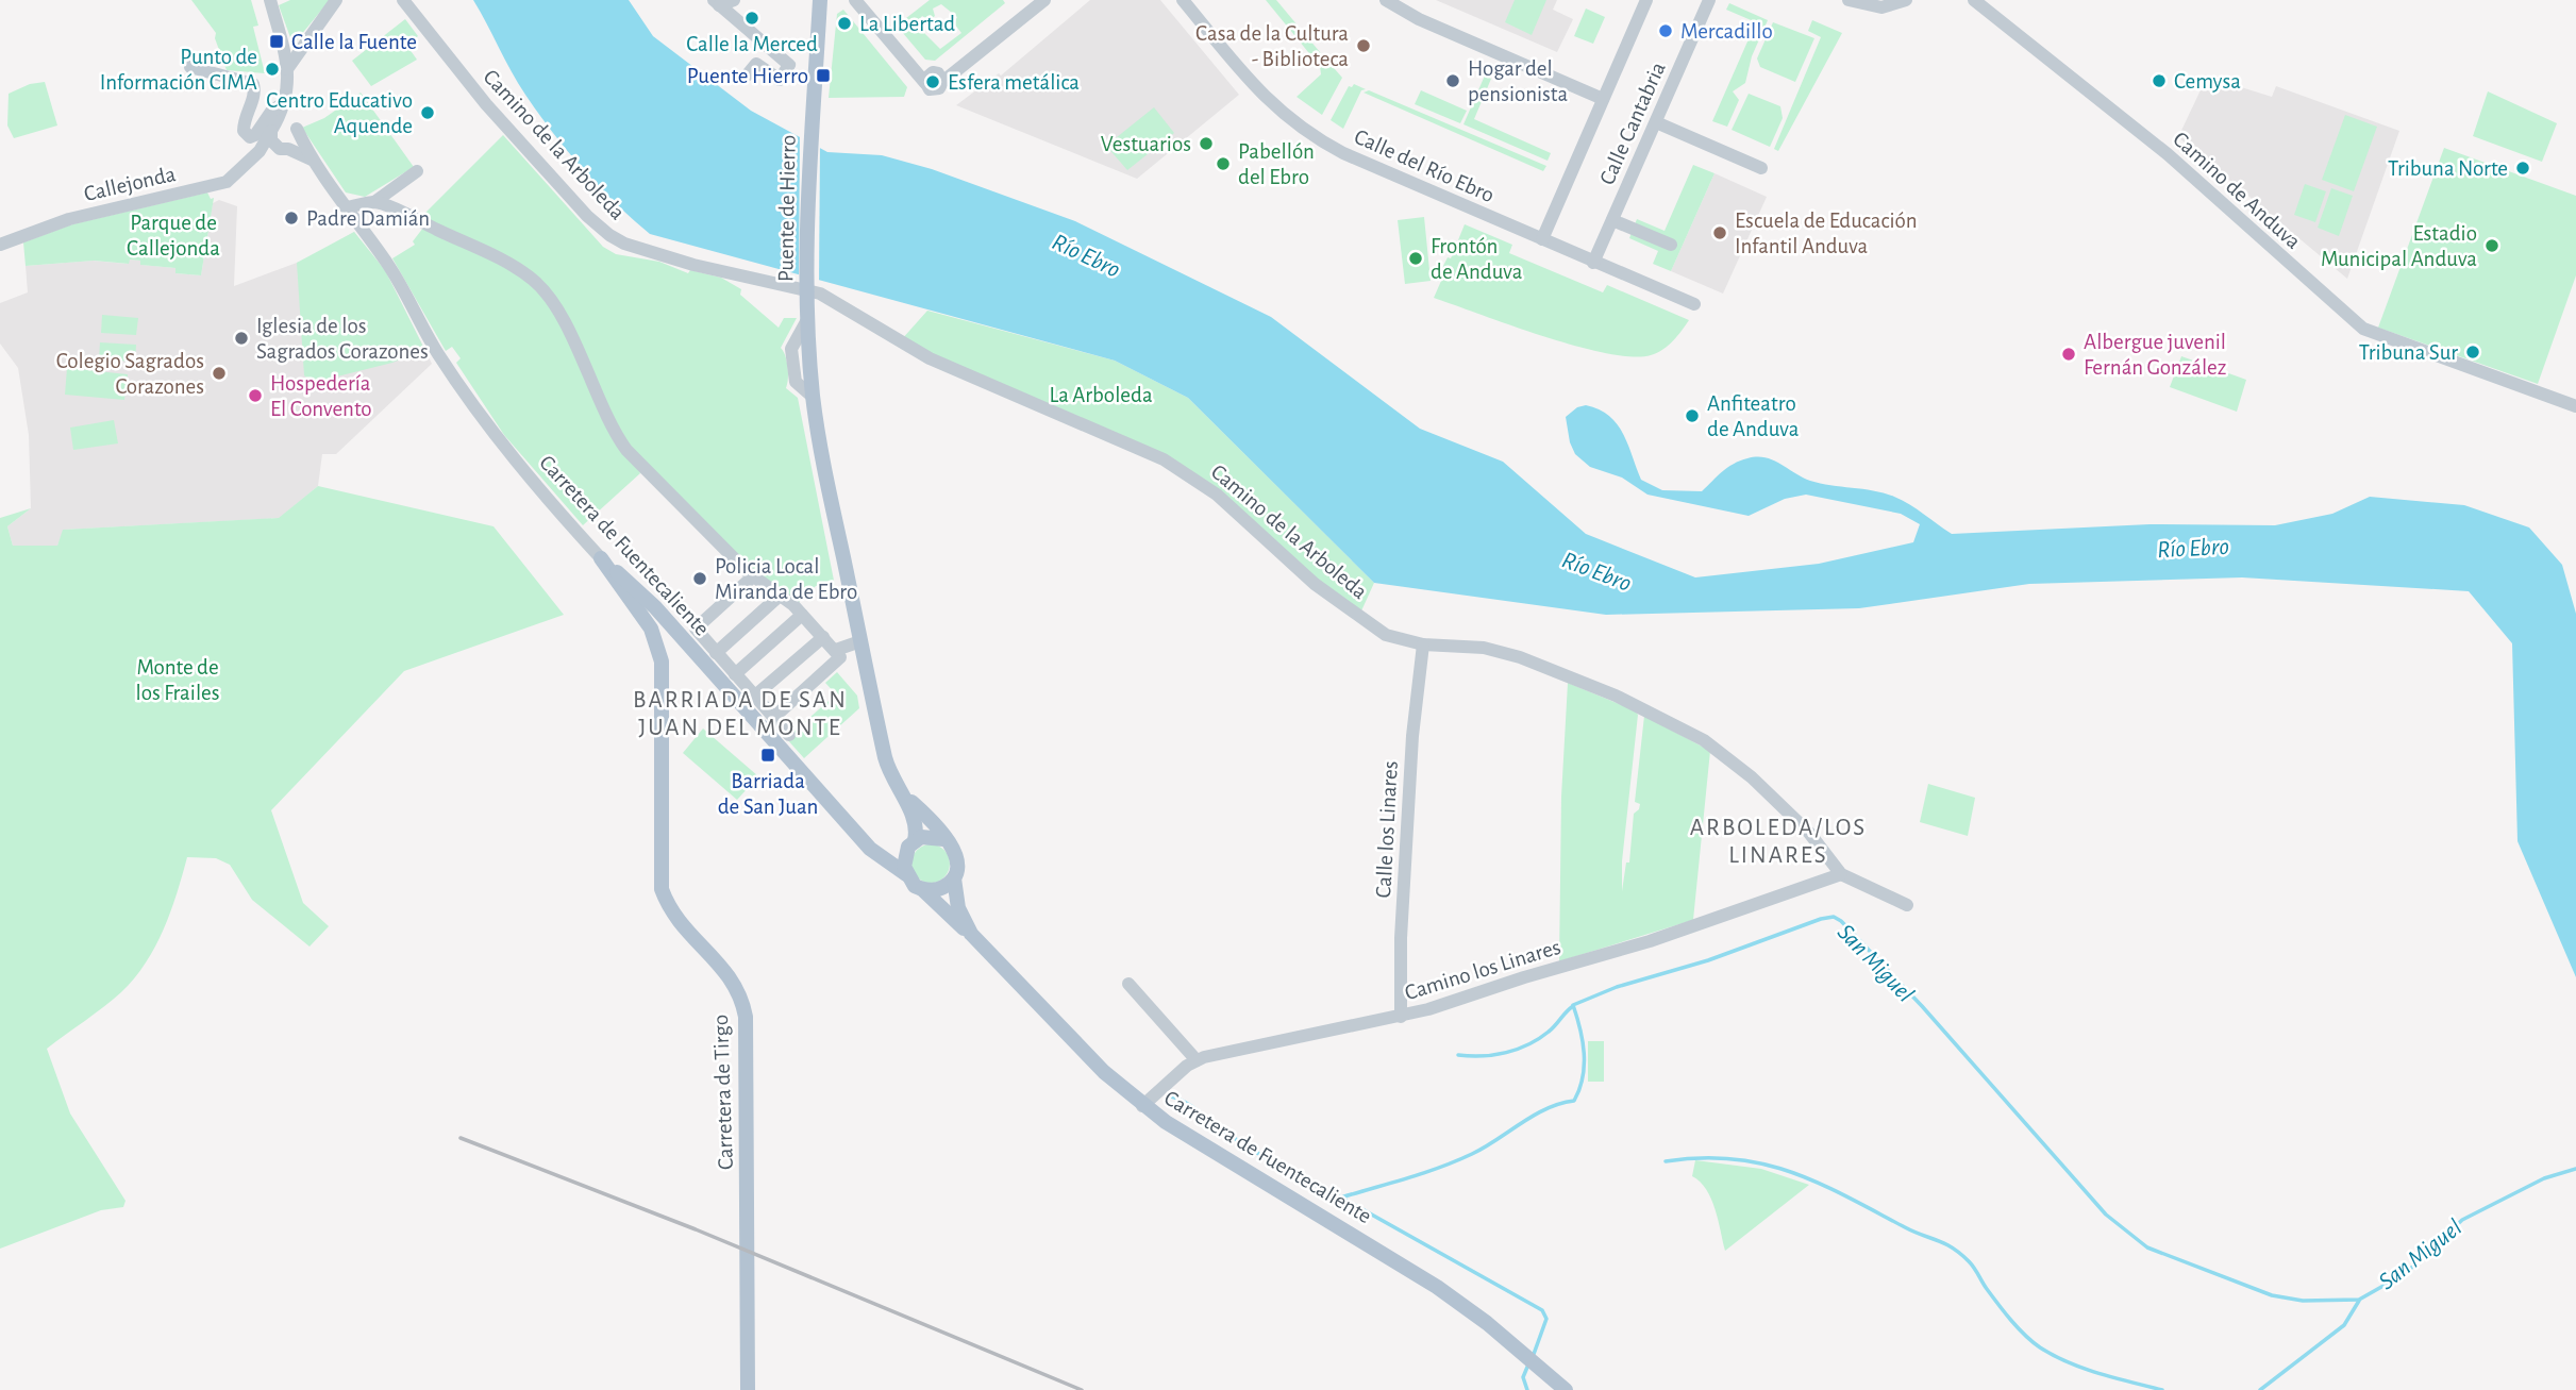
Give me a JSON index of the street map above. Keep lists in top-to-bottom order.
{
  "streets": {
    "main road": ["Puente de Hierro", "Carretera de Fuentecaliente", "Carretera de Tirgo"],
    "street": [
      "Calle Cantabria",
      "Camino de la Arboleda",
      "Calle del Río Ebro",
      "Callejonda",
      "Camino de Anduva",
      "Calle los Linares",
      "Camino los Linares"
    ]
  },
  "crossings": [
    ["Calle Cantabria", "Calle del Río Ebro"],
    ["Camino de la Arboleda", "Calle los Linares"],
    ["Camino de la Arboleda", "Camino los Linares"],
    ["Callejonda", "Carretera de Fuentecaliente"],
    ["Puente de Hierro", "Carretera de Fuentecaliente"],
    ["Carretera de Fuentecaliente", "Camino los Linares"],
    ["Carretera de Fuentecaliente", "Carretera de Tirgo"],
    ["Calle los Linares", "Camino los Linares"]
  ],
  "districts": ["BARRIADA DE SAN JUAN DEL MONTE", "ARBOLEDA/LOS LINARES"],
  "water": ["Río Ebro", "San Miguel"],
  "parks": ["Parque de Callejonda", "La Arboleda", "Monte de los Frailes"],
  "places": {
    "other": [
      "Calle la Merced",
      "La Libertad",
      "Mercadillo",
      "Casa de la Cultura - Biblioteca",
      "Punto de Información CIMA",
      "Hogar del pensionista",
      "Cemysa",
      "Esfera metálica",
      "Centro Educativo Aquende",
      "Vestuarios",
      "Pabellón del Ebro",
      "Tribuna Norte",
      "Padre Damián",
      "Escuela de Educación Infantil Anduva",
      "Estadio Municipal Anduva",
      "Frontón de Anduva",
      "Iglesia de los Sagrados Corazones",
      "Tribuna Sur",
      "Albergue juvenil Fernán González",
      "Colegio Sagrados Corazones",
      "Hospedería El Convento",
      "Anfiteatro de Anduva",
      "Policia Local Miranda de Ebro"
    ],
    "transit": ["Calle la Fuente", "Puente Hierro", "Barriada de San Juan"]
  }
}
